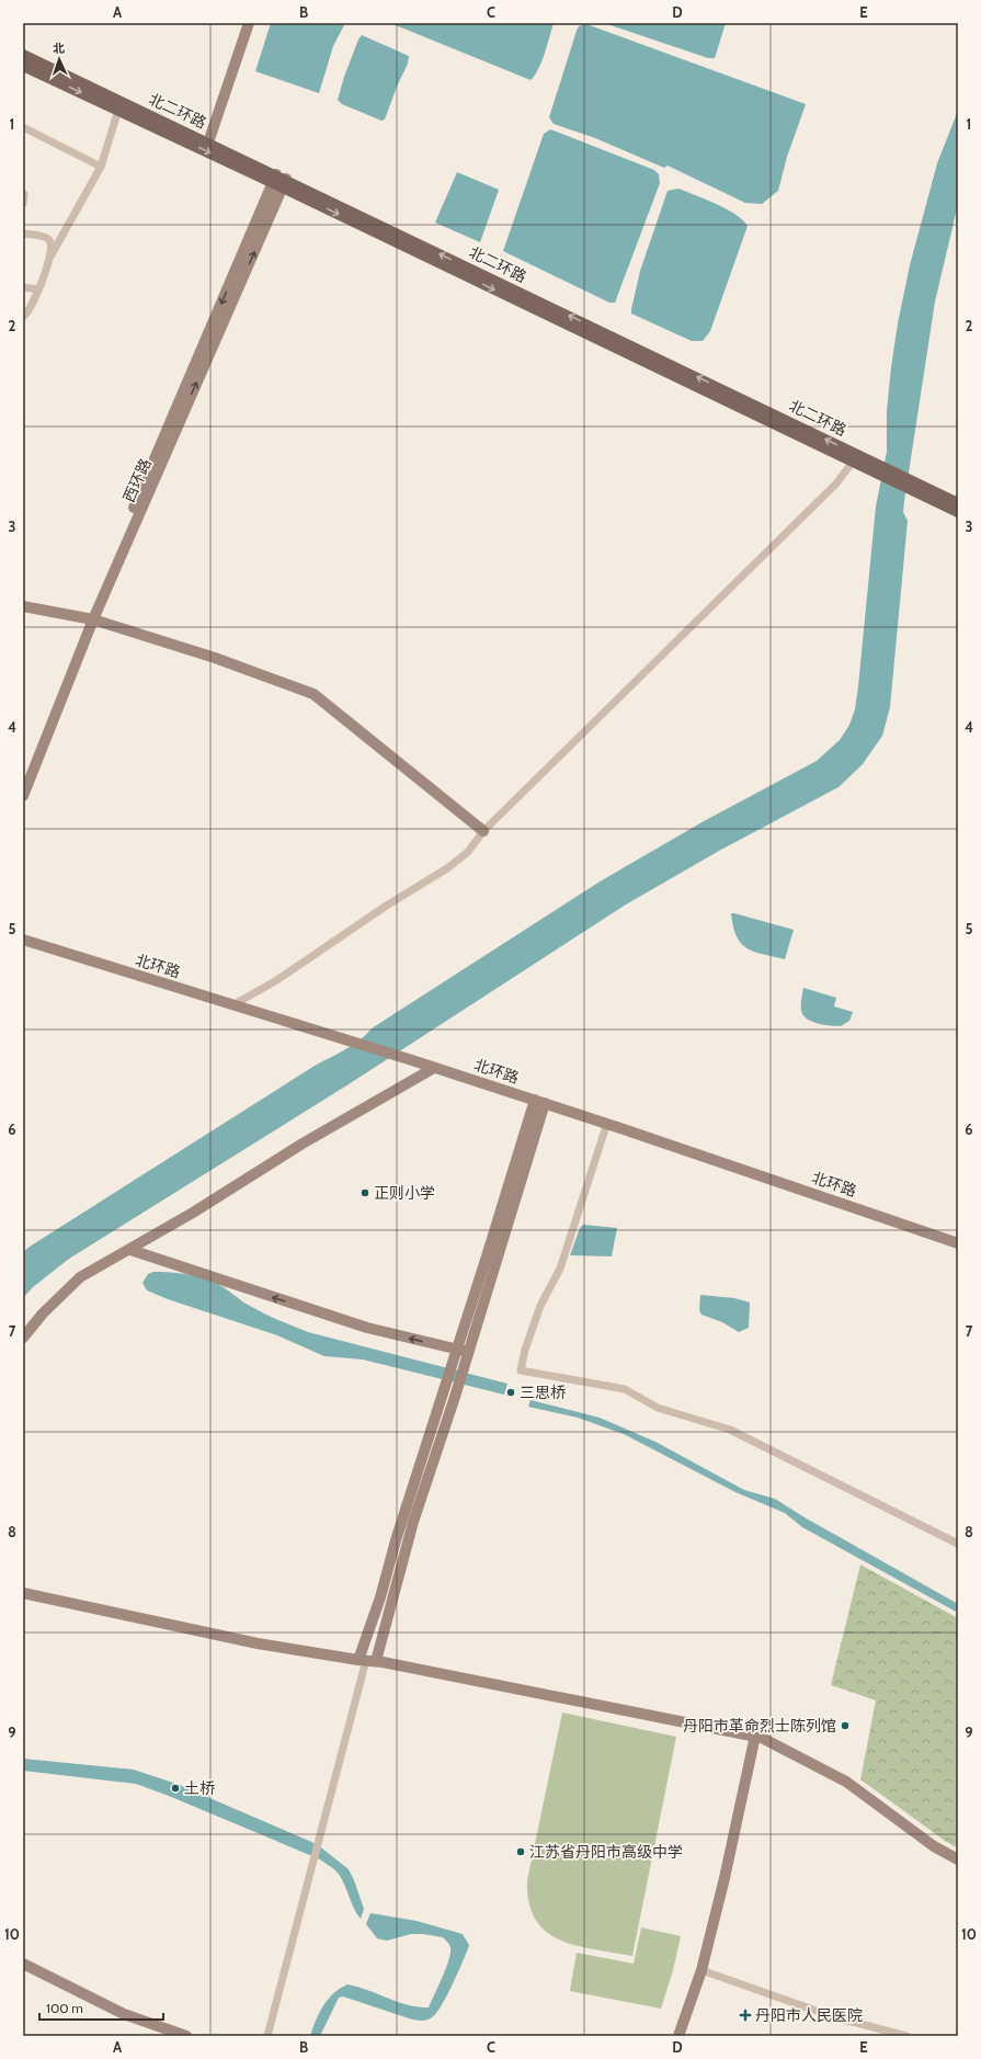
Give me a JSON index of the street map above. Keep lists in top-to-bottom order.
{
  "streets": {
    "main road": ["北二环路"],
    "street": ["西环路", "北环路"]
  },
  "crossings": [
    ["北二环路", "西环路"]
  ],
  "places": {
    "other": [
      "正则小学",
      "三思桥",
      "丹阳市革命烈士陈列馆",
      "土桥",
      "江苏省丹阳市高级中学"
    ],
    "health": ["丹阳市人民医院"]
  },
  "scale_bar": "100 m",
  "north": "top",
  "grid": {
    "columns": [
      "A",
      "B",
      "C",
      "D",
      "E"
    ],
    "rows": [
      "1",
      "2",
      "3",
      "4",
      "5",
      "6",
      "7",
      "8",
      "9",
      "10"
    ]
  }
}
